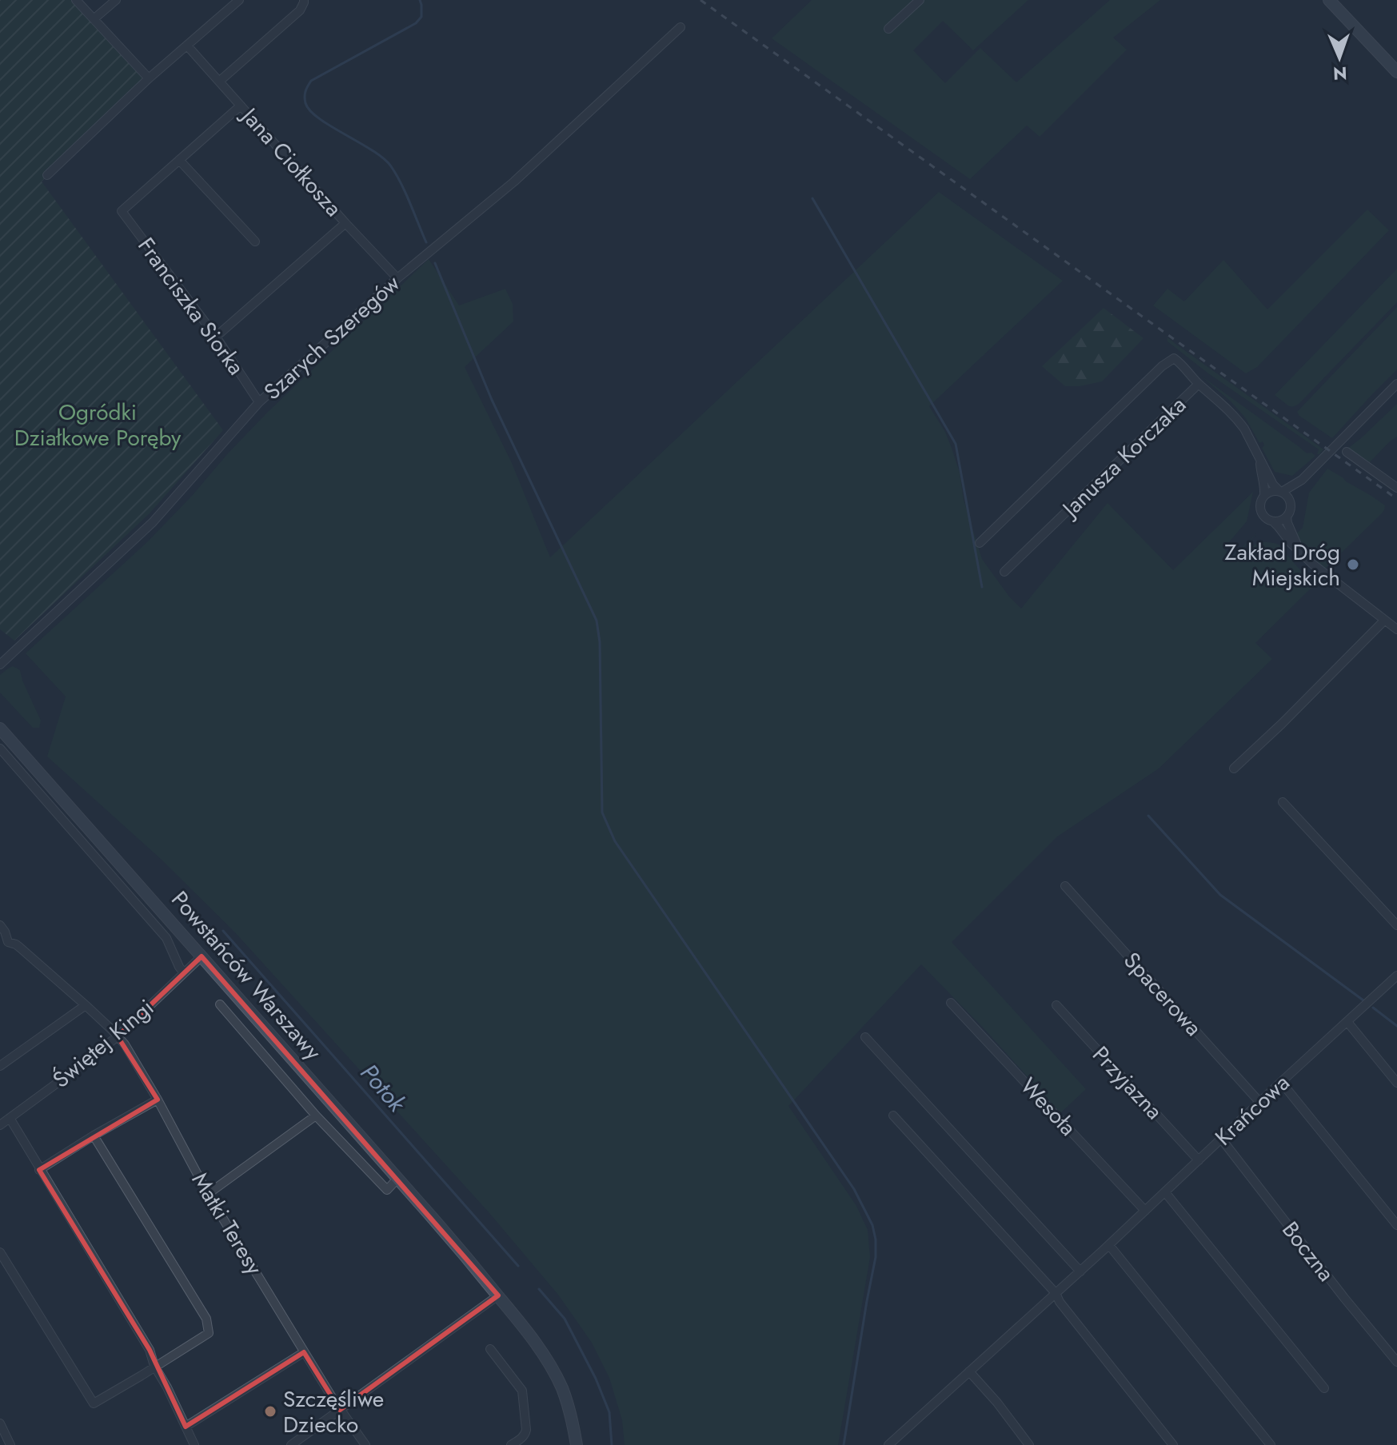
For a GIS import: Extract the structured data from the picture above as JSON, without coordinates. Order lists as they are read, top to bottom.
{
  "streets": {
    "street": [
      "Jana Ciołkosza",
      "Franciszka Siorka",
      "Szarych Szeregów",
      "Janusza Korczaka",
      "Powstańców Warszawy",
      "Spacerowa",
      "Świętej Kingi",
      "Przyjazna",
      "Wesoła",
      "Krańcowa",
      "Matki Teresy",
      "Boczna"
    ]
  },
  "crossings": [
    ["Jana Ciołkosza", "Szarych Szeregów"],
    ["Franciszka Siorka", "Szarych Szeregów"],
    ["Powstańców Warszawy", "Świętej Kingi"],
    ["Spacerowa", "Krańcowa"],
    ["Świętej Kingi", "Matki Teresy"],
    ["Przyjazna", "Krańcowa"],
    ["Wesoła", "Krańcowa"],
    ["Krańcowa", "Boczna"]
  ],
  "water": ["Potok"],
  "parks": ["Ogródki Działkowe Poręby"],
  "places": ["Zakład Dróg Miejskich", "Szczęśliwe Dziecko"],
  "north": "bottom"
}
